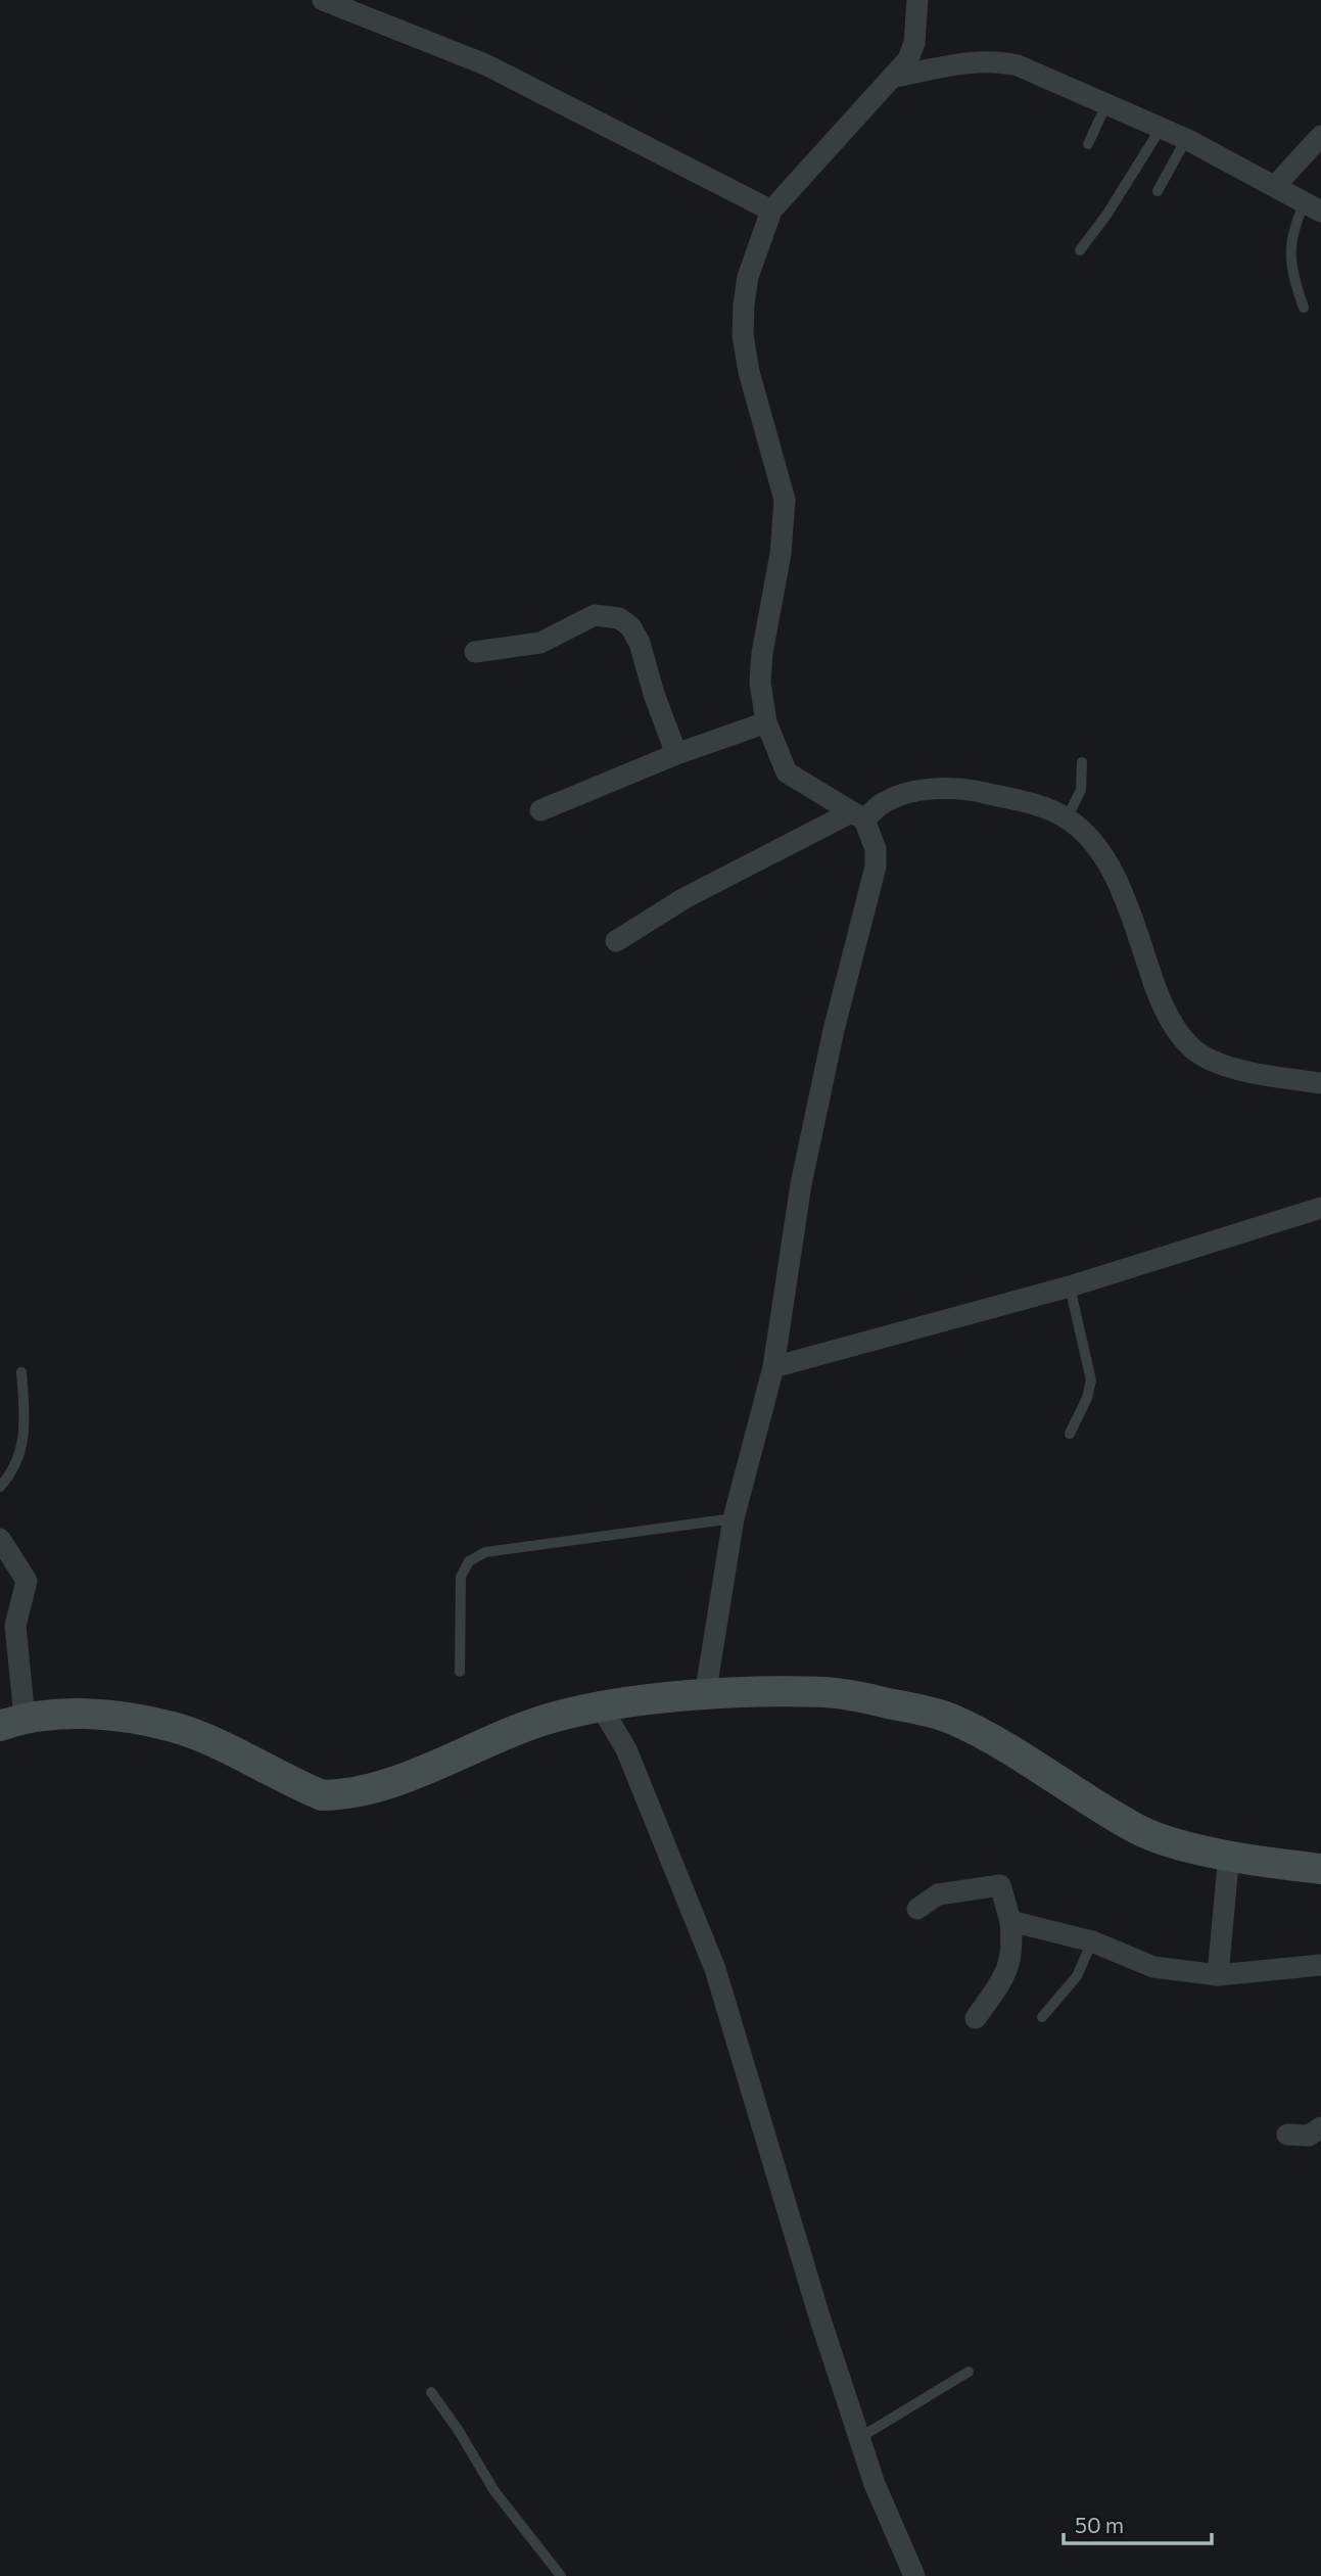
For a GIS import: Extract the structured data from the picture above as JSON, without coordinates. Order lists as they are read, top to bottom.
{
  "scale_bar": "50 m"
}
